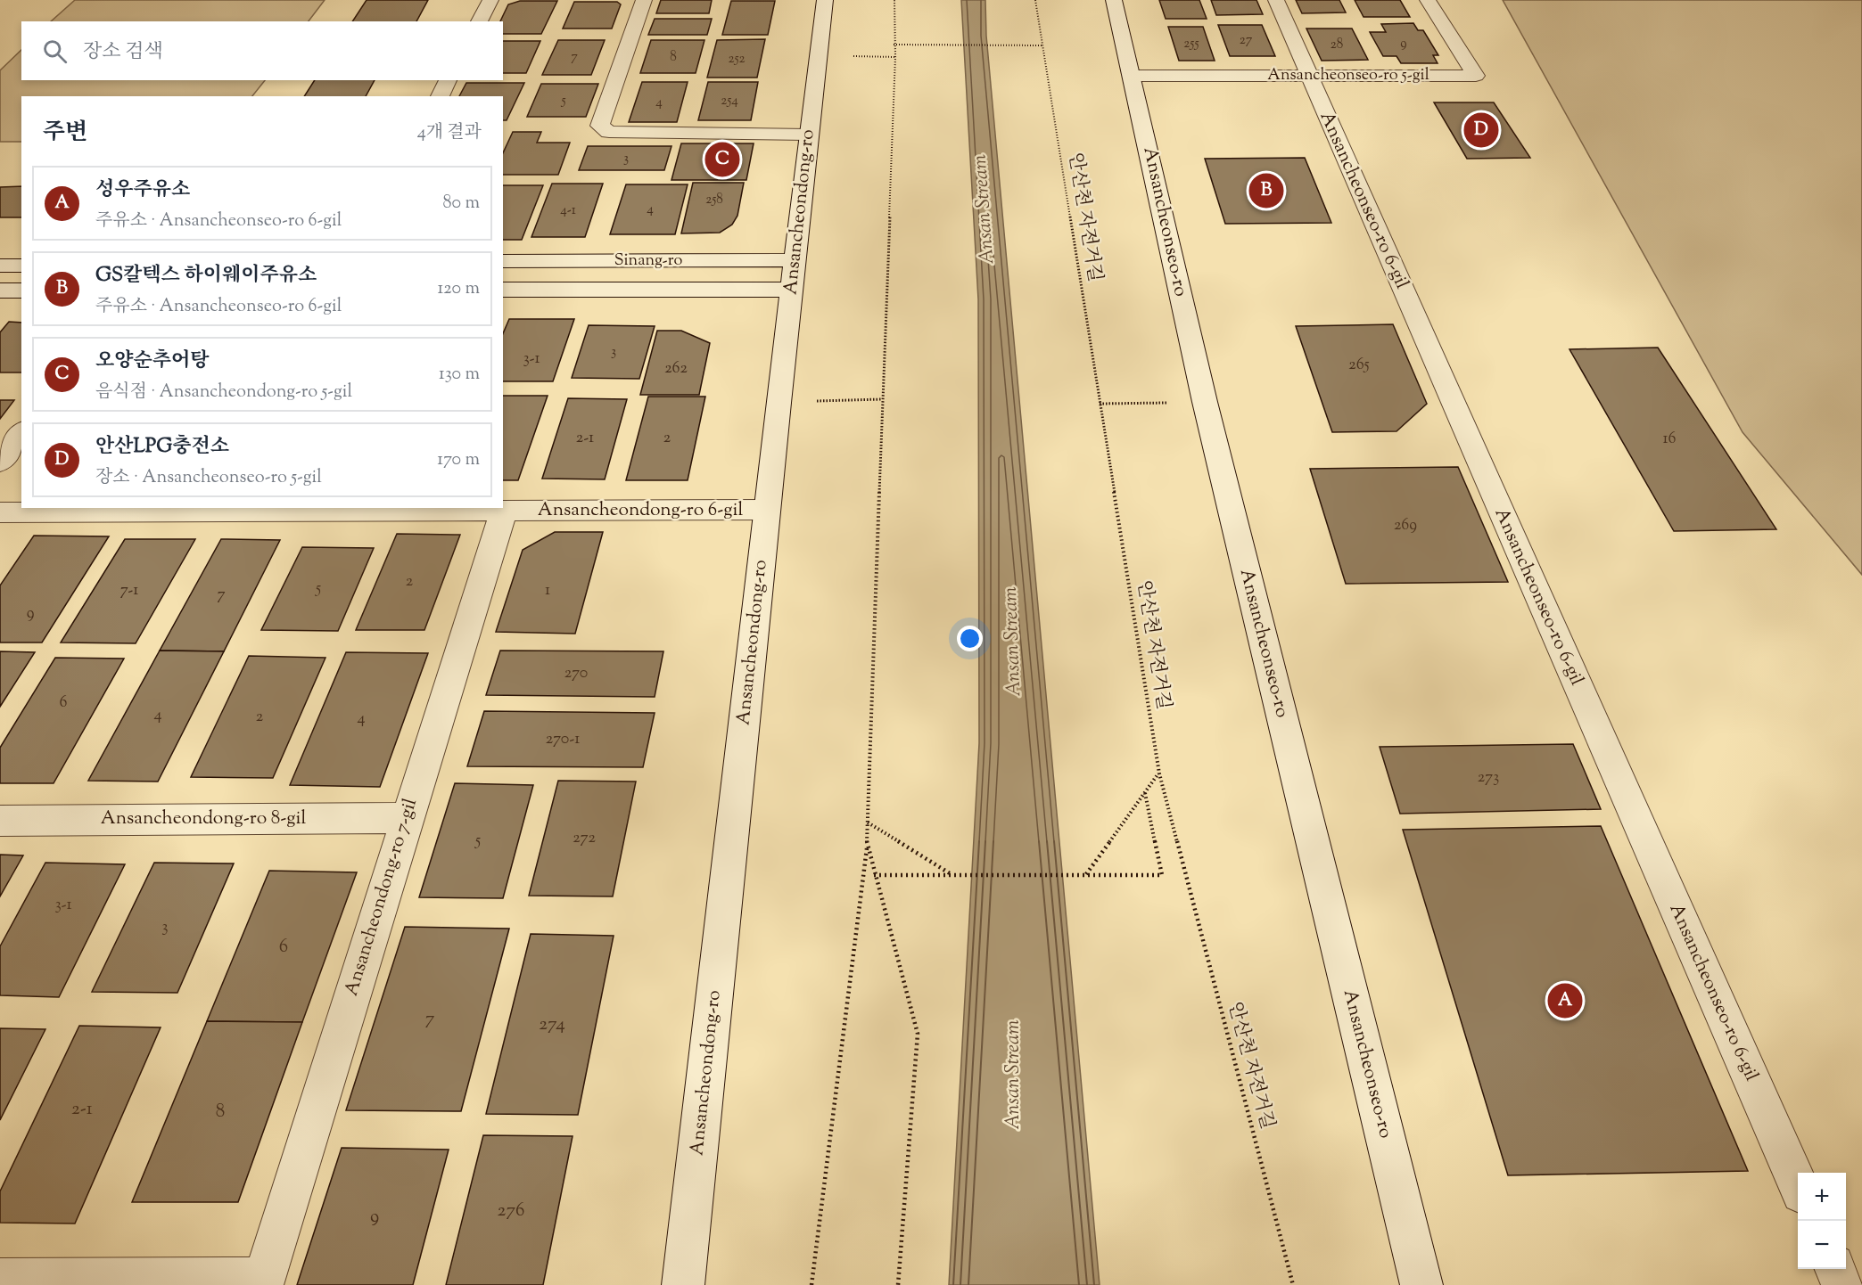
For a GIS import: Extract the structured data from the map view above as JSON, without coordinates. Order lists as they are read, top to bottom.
{
  "streets": {
    "street": [
      "Ansancheonseo-ro 5-gil",
      "Ansancheonseo-ro 6-gil",
      "Ansancheondong-ro",
      "Ansancheonseo-ro",
      "Sinang-ro",
      "Ansancheondong-ro 6-gil",
      "Ansancheondong-ro 8-gil",
      "Ansancheondong-ro 7-gil"
    ],
    "path": ["안산천 자전거길"]
  },
  "crossings": [
    ["Ansancheonseo-ro 5-gil", "Ansancheonseo-ro 6-gil"],
    ["Ansancheonseo-ro 5-gil", "Ansancheonseo-ro"],
    ["Ansancheondong-ro", "Sinang-ro"],
    ["Ansancheondong-ro", "Ansancheondong-ro 6-gil"],
    ["Ansancheondong-ro 6-gil", "Ansancheondong-ro 7-gil"],
    ["Ansancheondong-ro 8-gil", "Ansancheondong-ro 7-gil"]
  ],
  "water": ["Ansan Stream"],
  "house_numbers": [
    "27",
    "255",
    "9",
    "28",
    "7",
    "8",
    "252",
    "5",
    "254",
    "4",
    "3",
    "258",
    "4",
    "4-1",
    "3",
    "3-1",
    "265",
    "262",
    "2-1",
    "2",
    "16",
    "269",
    "2",
    "5",
    "7-1",
    "1",
    "7",
    "9",
    "270",
    "6",
    "4",
    "2",
    "4",
    "270-1",
    "273",
    "272",
    "5",
    "3-1",
    "3",
    "6",
    "7",
    "274",
    "2-1",
    "8",
    "276",
    "9"
  ],
  "page": {
    "search": "장소 검색",
    "heading": ["주변", "4개 결과"],
    "pins": [
      "D",
      "C",
      "B",
      "A"
    ],
    "list": [
      {
        "mark": "A",
        "name": "성우주유소",
        "note": "주유소 · Ansancheonseo-ro 6-gil",
        "value": "80 m"
      },
      {
        "mark": "B",
        "name": "GS칼텍스 하이웨이주유소",
        "note": "주유소 · Ansancheonseo-ro 6-gil",
        "value": "120 m"
      },
      {
        "mark": "C",
        "name": "오양순추어탕",
        "note": "음식점 · Ansancheondong-ro 5-gil",
        "value": "130 m"
      },
      {
        "mark": "D",
        "name": "안산LPG충전소",
        "note": "장소 · Ansancheonseo-ro 5-gil",
        "value": "170 m"
      }
    ],
    "map_buttons": ["+", "−"]
  }
}
